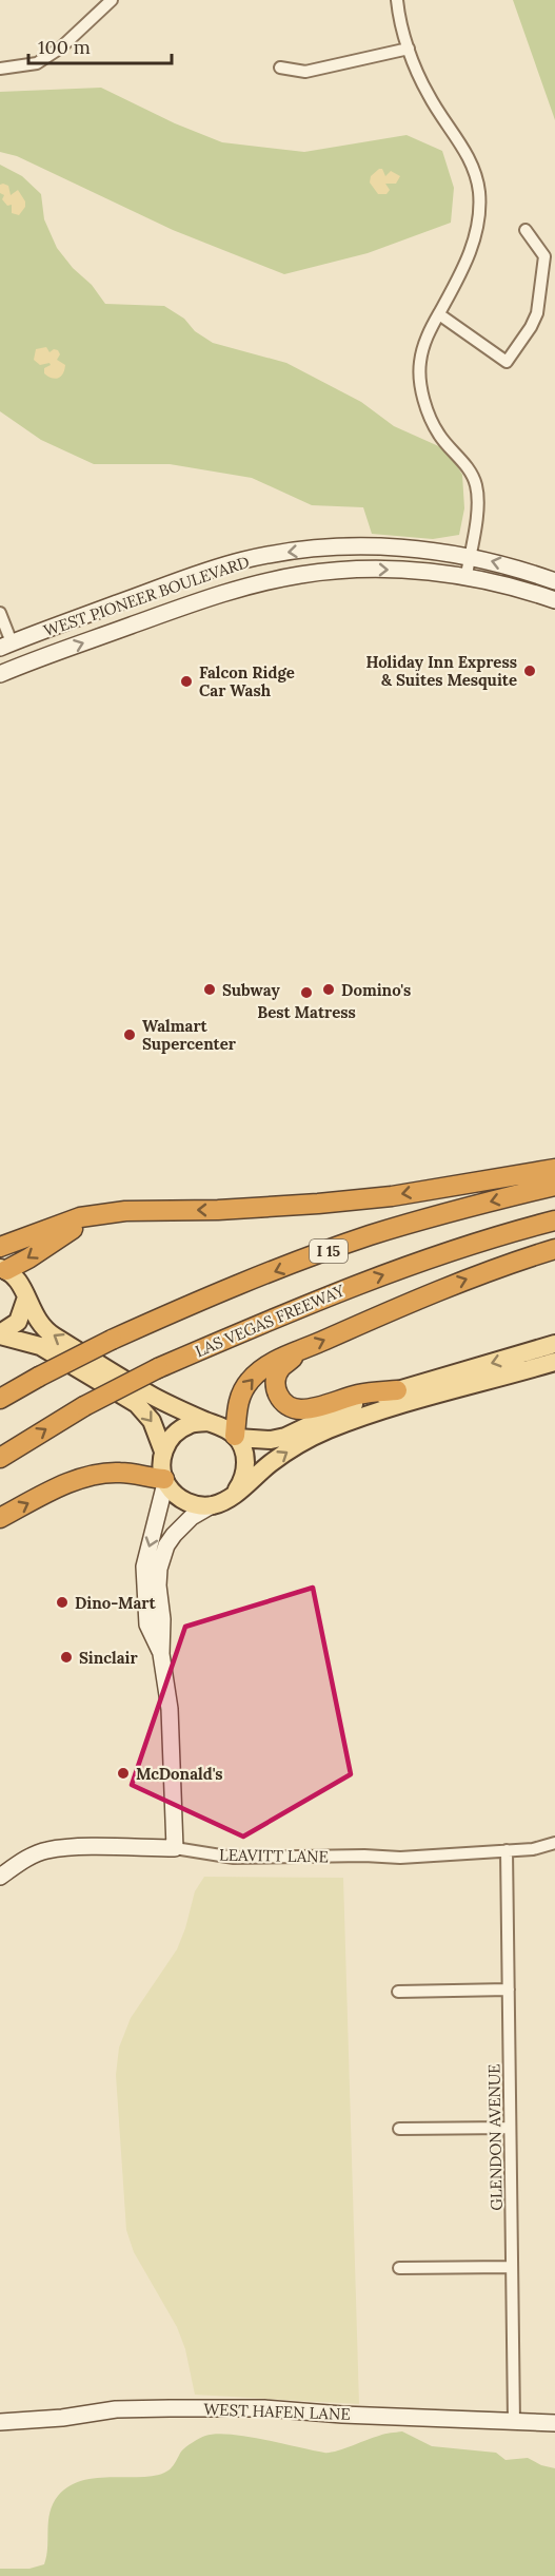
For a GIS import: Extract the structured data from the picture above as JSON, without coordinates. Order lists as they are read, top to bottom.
{
  "streets": {
    "highway": ["I 15", "LAS VEGAS FREEWAY"],
    "main road": ["WEST PIONEER BOULEVARD", "LEAVITT LANE", "WEST HAFEN LANE"],
    "street": ["GLENDON AVENUE"]
  },
  "crossings": [
    ["LEAVITT LANE", "GLENDON AVENUE"],
    ["GLENDON AVENUE", "WEST HAFEN LANE"]
  ],
  "places": [
    "Holiday Inn Express & Suites Mesquite",
    "Falcon Ridge Car Wash",
    "Subway",
    "Domino's",
    "Best Matress",
    "Walmart Supercenter",
    "Dino-Mart",
    "Sinclair",
    "McDonald's"
  ],
  "scale_bar": "100 m"
}
